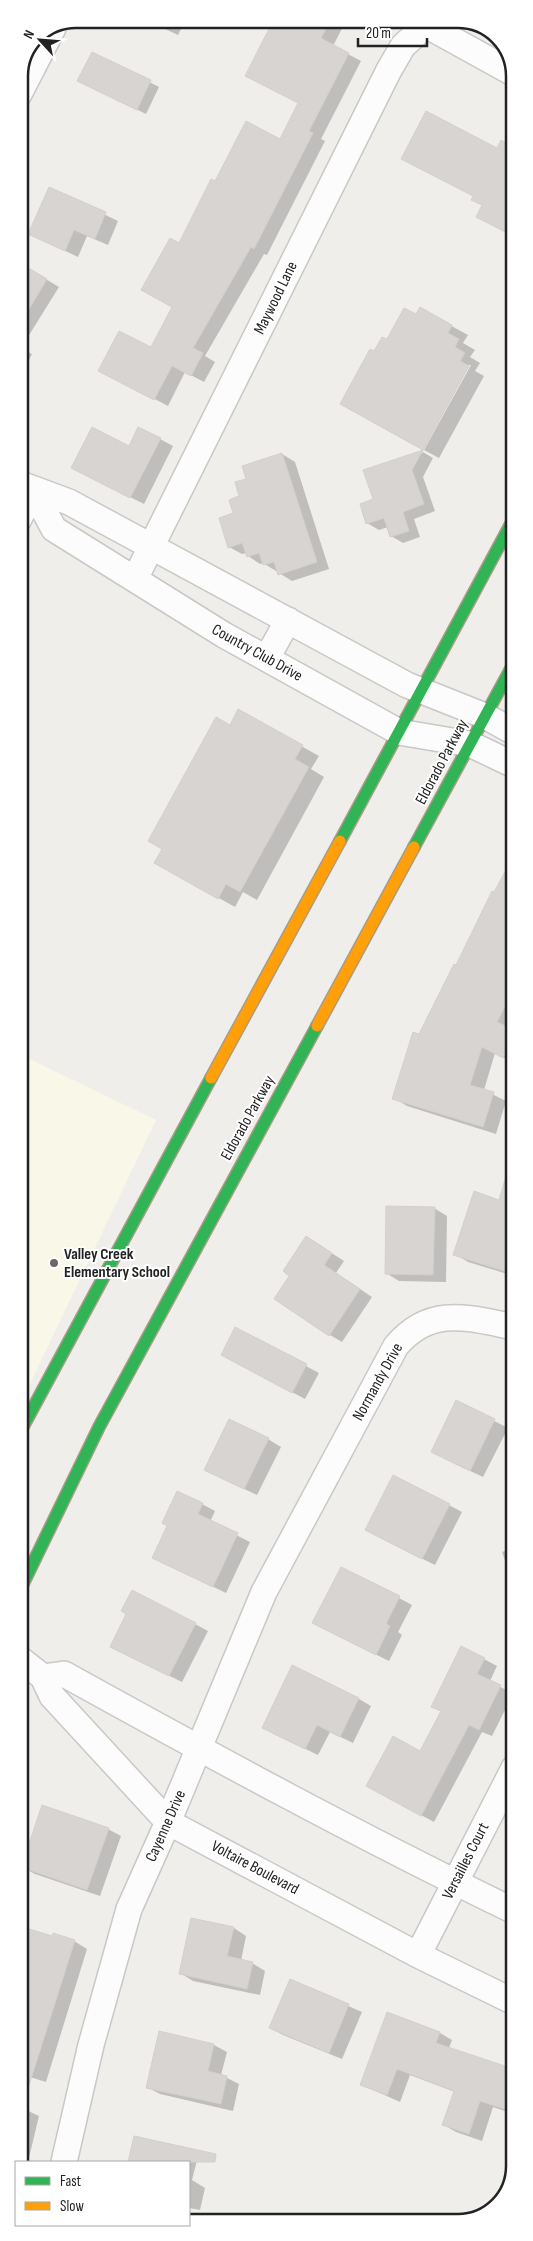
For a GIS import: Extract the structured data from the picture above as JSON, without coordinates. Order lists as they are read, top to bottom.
{
  "streets": {
    "main road": ["Eldorado Parkway"],
    "street": [
      "Maywood Lane",
      "Country Club Drive",
      "Normandy Drive",
      "Cayenne Drive",
      "Versailles Court",
      "Voltaire Boulevard"
    ]
  },
  "crossings": [
    ["Maywood Lane", "Country Club Drive"],
    ["Country Club Drive", "Eldorado Parkway"],
    ["Normandy Drive", "Cayenne Drive"],
    ["Cayenne Drive", "Voltaire Boulevard"],
    ["Versailles Court", "Voltaire Boulevard"]
  ],
  "places": ["Valley Creek Elementary School"],
  "legend": ["Fast", "Slow"],
  "scale_bar": "20 m",
  "north": "top left"
}
